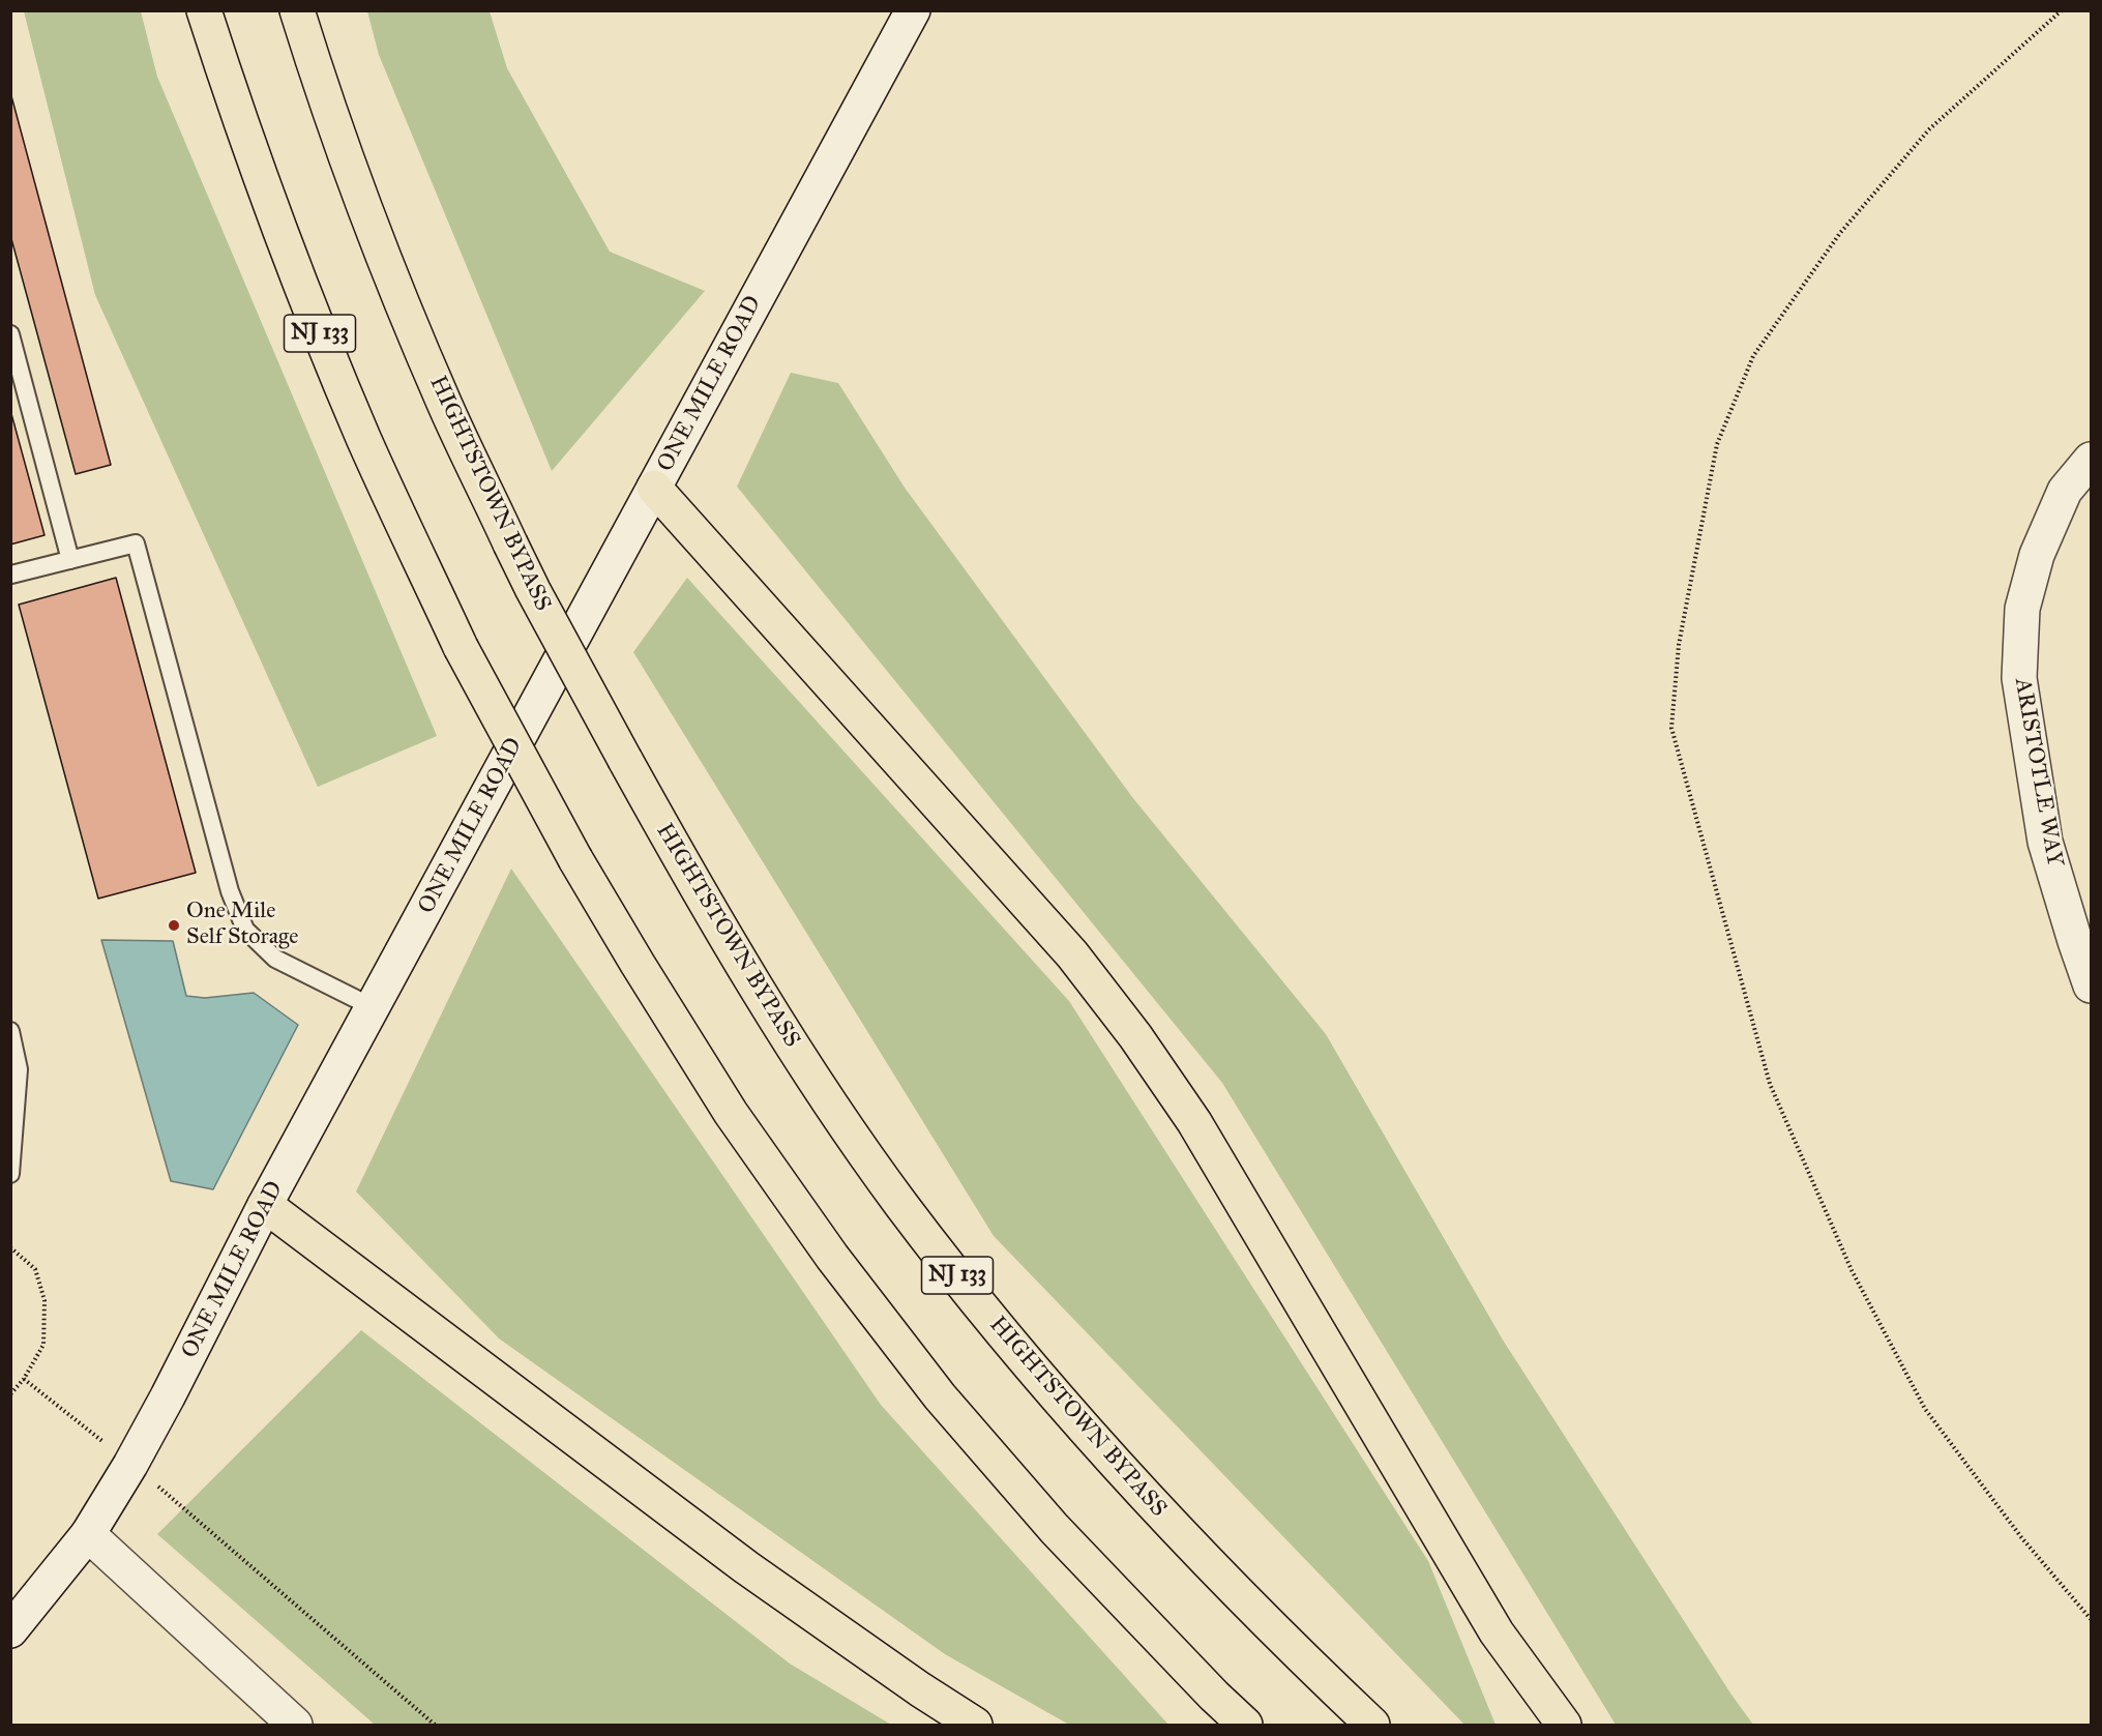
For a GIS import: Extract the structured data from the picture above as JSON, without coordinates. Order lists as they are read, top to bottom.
{
  "streets": {
    "highway": ["NJ 133", "HIGHTSTOWN BYPASS"],
    "street": ["ONE MILE ROAD", "ARISTOTLE WAY"]
  },
  "places": ["One Mile Self Storage"]
}
